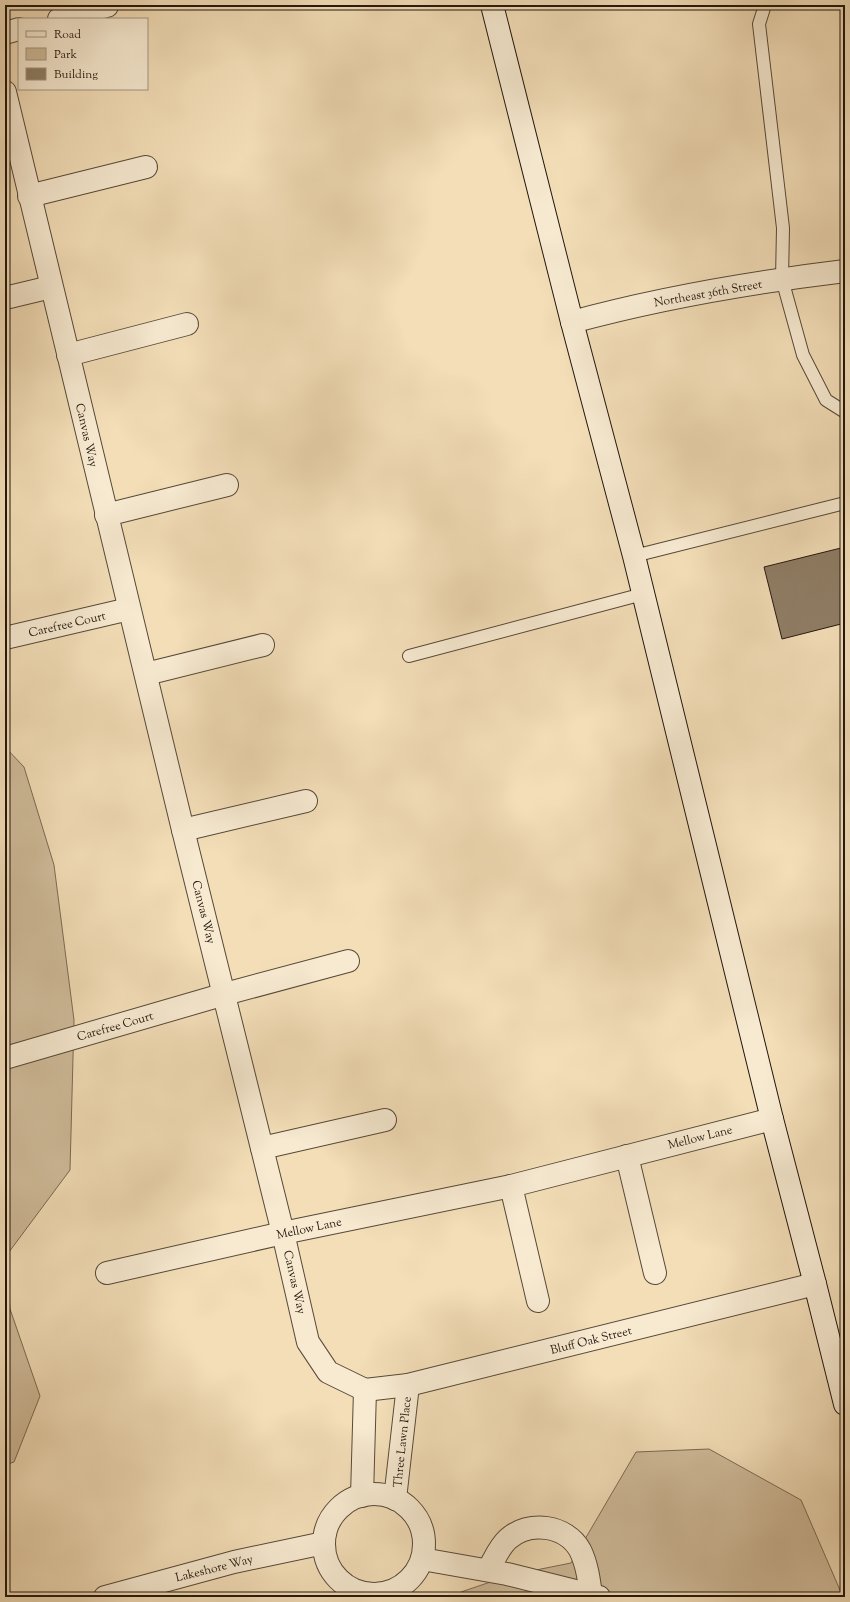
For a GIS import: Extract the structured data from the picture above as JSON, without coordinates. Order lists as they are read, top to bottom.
{
  "streets": {
    "street": [
      "Northeast 36th Street",
      "Canvas Way",
      "Carefree Court",
      "Mellow Lane",
      "Bluff Oak Street",
      "Three Lawn Place",
      "Lakeshore Way"
    ]
  },
  "crossings": [
    ["Canvas Way", "Carefree Court"],
    ["Canvas Way", "Mellow Lane"],
    ["Canvas Way", "Bluff Oak Street"],
    ["Bluff Oak Street", "Three Lawn Place"],
    ["Three Lawn Place", "Lakeshore Way"]
  ],
  "legend": ["Road", "Park", "Building"]
}
